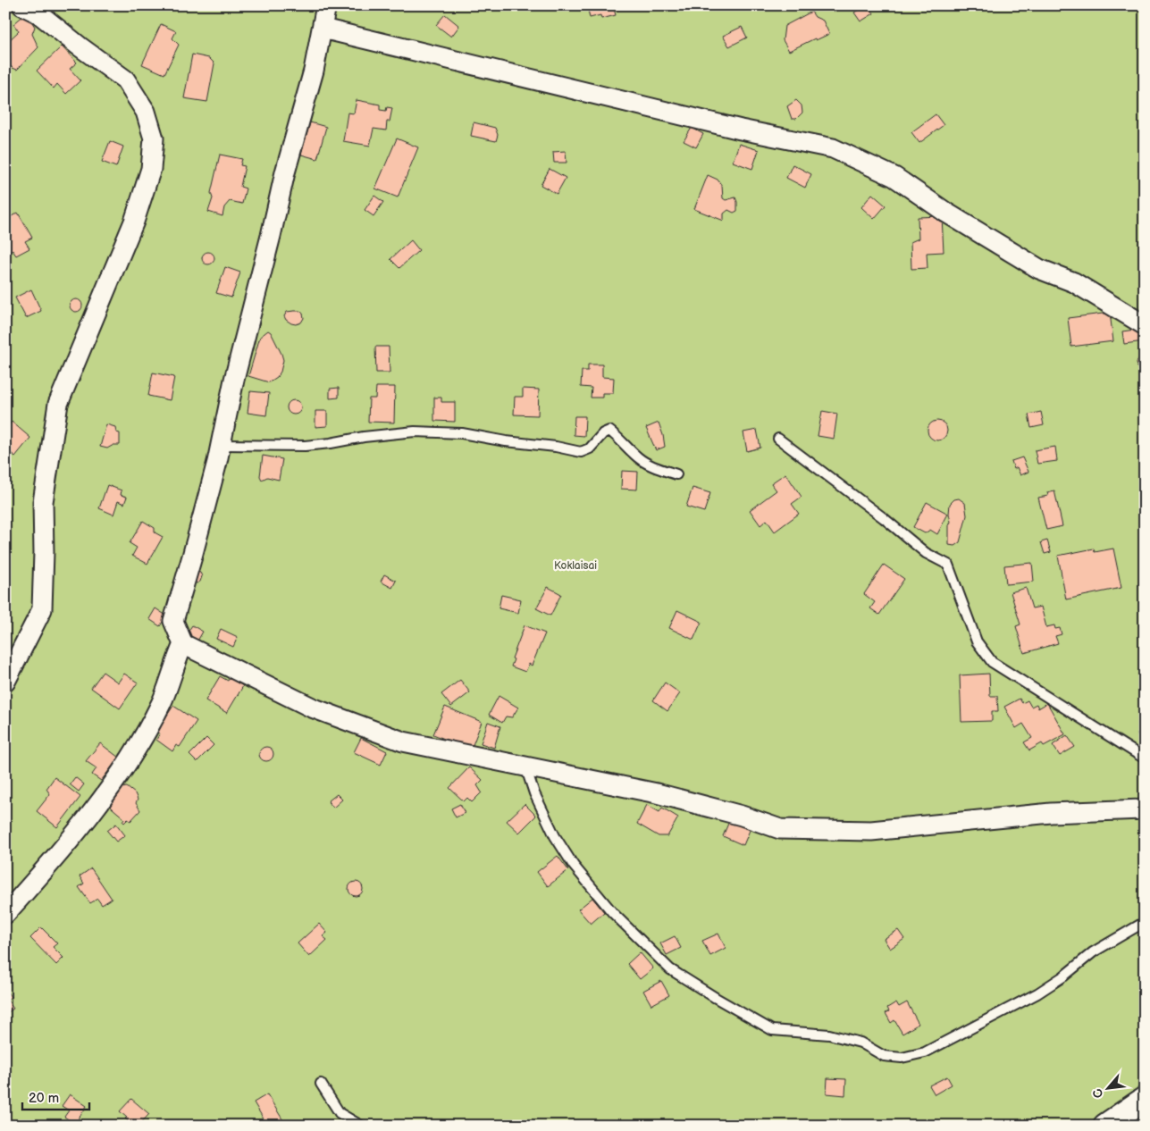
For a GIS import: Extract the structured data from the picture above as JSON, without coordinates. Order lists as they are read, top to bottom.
{
  "parks": ["Koklaisai"],
  "scale_bar": "20 m",
  "north": "bottom left"
}
